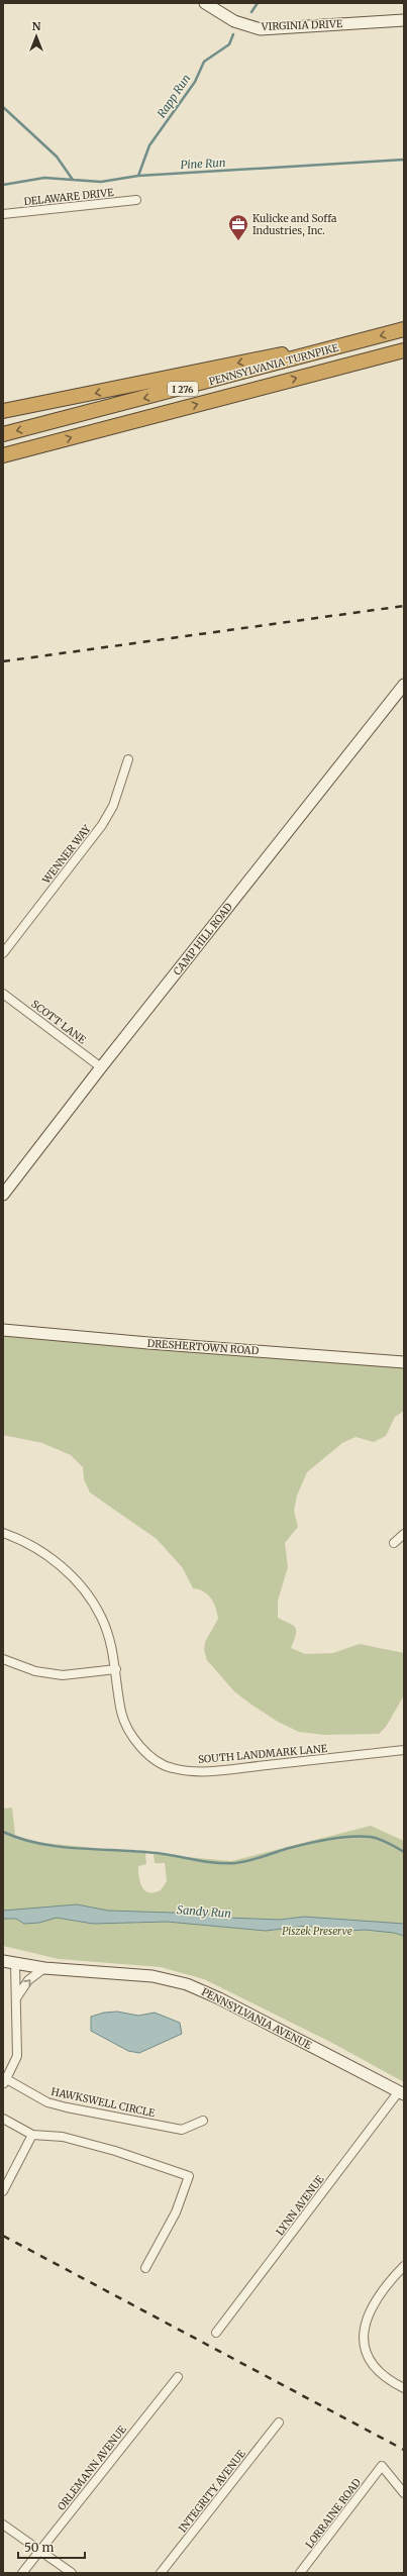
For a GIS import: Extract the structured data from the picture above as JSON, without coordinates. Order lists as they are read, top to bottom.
{
  "streets": {
    "highway": ["PENNSYLVANIA TURNPIKE", "I 276"],
    "street": [
      "VIRGINIA DRIVE",
      "DELAWARE DRIVE",
      "WENNER WAY",
      "CAMP HILL ROAD",
      "SCOTT LANE",
      "DRESHERTOWN ROAD",
      "SOUTH LANDMARK LANE",
      "PENNSYLVANIA AVENUE",
      "HAWKSWELL CIRCLE",
      "LYNN AVENUE",
      "ORLEMANN AVENUE",
      "INTEGRITY AVENUE",
      "LORRAINE ROAD"
    ]
  },
  "crossings": [
    ["CAMP HILL ROAD", "SCOTT LANE"],
    ["PENNSYLVANIA AVENUE", "LYNN AVENUE"]
  ],
  "water": ["Rapp Run", "Pine Run", "Sandy Run"],
  "parks": ["Piszek Preserve"],
  "places": {
    "office": ["Kulicke and Soffa Industries, Inc."]
  },
  "scale_bar": "50 m",
  "north": "top"
}
